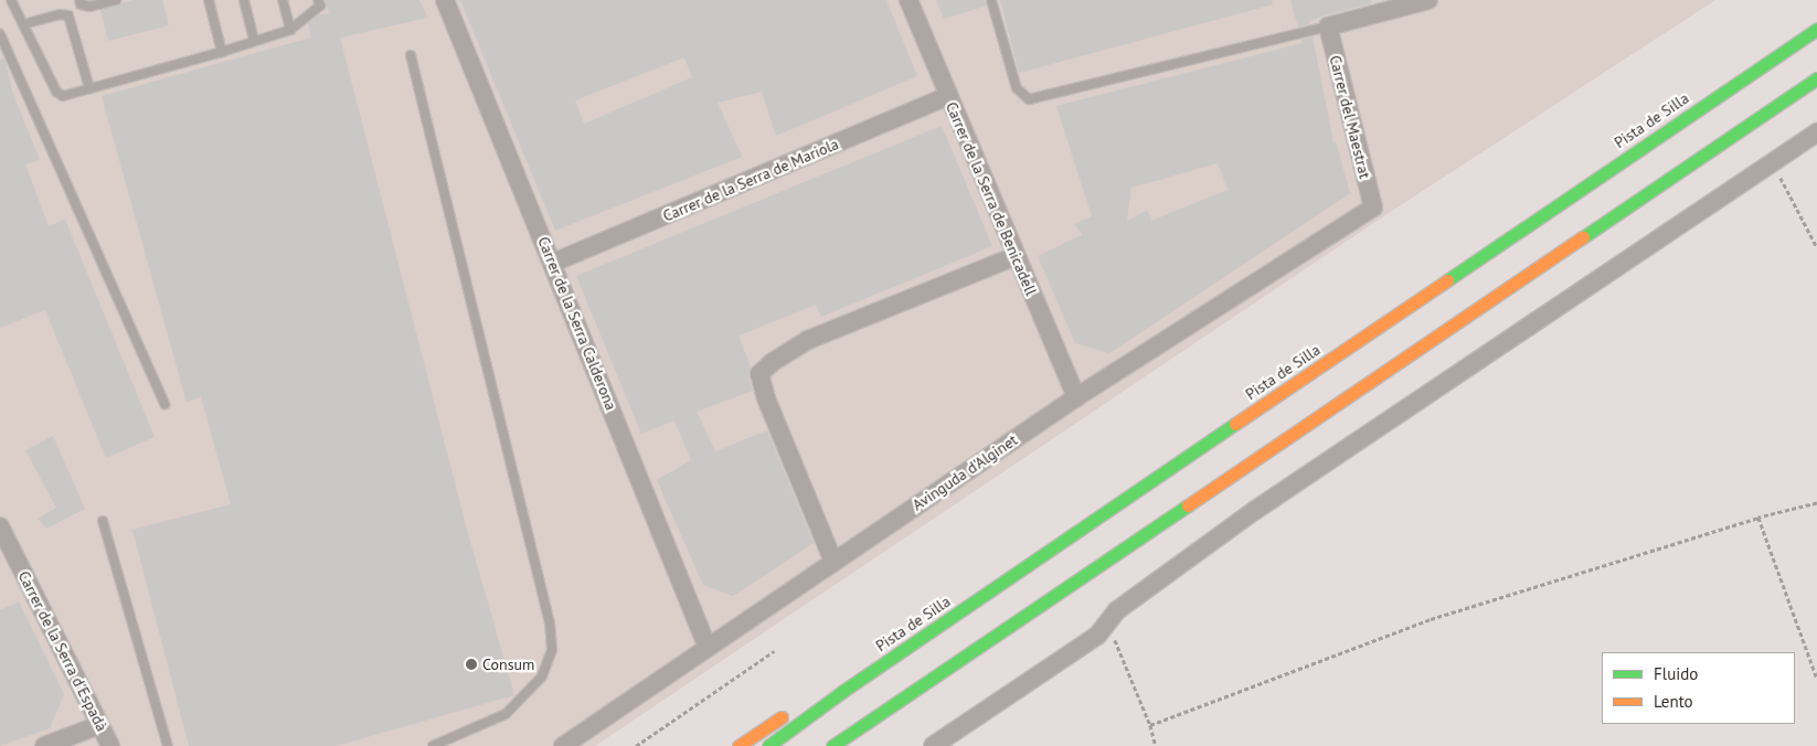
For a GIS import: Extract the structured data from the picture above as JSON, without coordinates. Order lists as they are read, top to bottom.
{
  "streets": {
    "highway": ["Pista de Silla"],
    "street": [
      "Carrer del Maestrat",
      "Carrer de la Serra de Mariola",
      "Carrer de la Serra de Benicadell",
      "Carrer de la Serra Calderona",
      "Avinguda d'Alginet",
      "Carrer de la Serra d'Espadà"
    ]
  },
  "crossings": [
    ["Carrer del Maestrat", "Avinguda d'Alginet"],
    ["Carrer de la Serra de Mariola", "Carrer de la Serra de Benicadell"],
    ["Carrer de la Serra de Mariola", "Carrer de la Serra Calderona"],
    ["Carrer de la Serra de Benicadell", "Avinguda d'Alginet"],
    ["Carrer de la Serra Calderona", "Avinguda d'Alginet"]
  ],
  "places": ["Consum"],
  "legend": ["Fluido", "Lento"]
}
